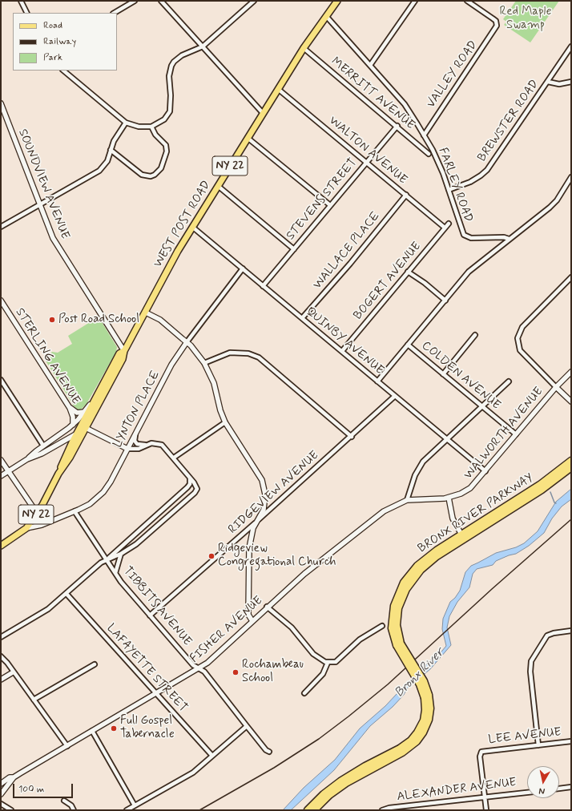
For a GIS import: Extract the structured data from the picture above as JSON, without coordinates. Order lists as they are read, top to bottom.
{
  "streets": {
    "highway": ["BRONX RIVER PARKWAY"],
    "main road": ["NY 22", "WEST POST ROAD"],
    "street": [
      "VALLEY ROAD",
      "MERRITT AVENUE",
      "BREWSTER ROAD",
      "WALTON AVENUE",
      "SOUNDVIEW AVENUE",
      "FARLEY ROAD",
      "STEVENS STREET",
      "WALLACE PLACE",
      "BOGERT AVENUE",
      "QUINBY AVENUE",
      "STERLING AVENUE",
      "COLDEN AVENUE",
      "LYNTON PLACE",
      "WALWORTH AVENUE",
      "RIDGEVIEW AVENUE",
      "TIBBITS AVENUE",
      "FISHER AVENUE",
      "LAFAYETTE STREET",
      "LEE AVENUE",
      "ALEXANDER AVENUE"
    ]
  },
  "crossings": [
    ["VALLEY ROAD", "FARLEY ROAD"],
    ["MERRITT AVENUE", "STEVENS STREET"],
    ["MERRITT AVENUE", "WEST POST ROAD"],
    ["BREWSTER ROAD", "FARLEY ROAD"],
    ["WALTON AVENUE", "STEVENS STREET"],
    ["WALTON AVENUE", "WEST POST ROAD"],
    ["WALTON AVENUE", "WALLACE PLACE"],
    ["WALTON AVENUE", "BOGERT AVENUE"],
    ["NY 22", "FARLEY ROAD"],
    ["NY 22", "WEST POST ROAD"],
    ["SOUNDVIEW AVENUE", "WEST POST ROAD"],
    ["FARLEY ROAD", "WEST POST ROAD"],
    ["STEVENS STREET", "QUINBY AVENUE"],
    ["WEST POST ROAD", "QUINBY AVENUE"],
    ["WEST POST ROAD", "LYNTON PLACE"],
    ["WALLACE PLACE", "QUINBY AVENUE"],
    ["BOGERT AVENUE", "QUINBY AVENUE"],
    ["QUINBY AVENUE", "LYNTON PLACE"],
    ["QUINBY AVENUE", "WALWORTH AVENUE"],
    ["QUINBY AVENUE", "RIDGEVIEW AVENUE"],
    ["COLDEN AVENUE", "WALWORTH AVENUE"],
    ["LYNTON PLACE", "TIBBITS AVENUE"],
    ["WALWORTH AVENUE", "FISHER AVENUE"],
    ["RIDGEVIEW AVENUE", "TIBBITS AVENUE"],
    ["TIBBITS AVENUE", "FISHER AVENUE"],
    ["FISHER AVENUE", "LAFAYETTE STREET"],
    ["LEE AVENUE", "ALEXANDER AVENUE"]
  ],
  "water": ["Bronx River"],
  "parks": ["Red Maple Swamp"],
  "places": [
    "Post Road School",
    "Ridgeview Congregational Church",
    "Rochambeau School",
    "Full Gospel Tabernacle"
  ],
  "legend": ["Road", "Railway", "Park"],
  "scale_bar": "100 m",
  "north": "bottom"
}
